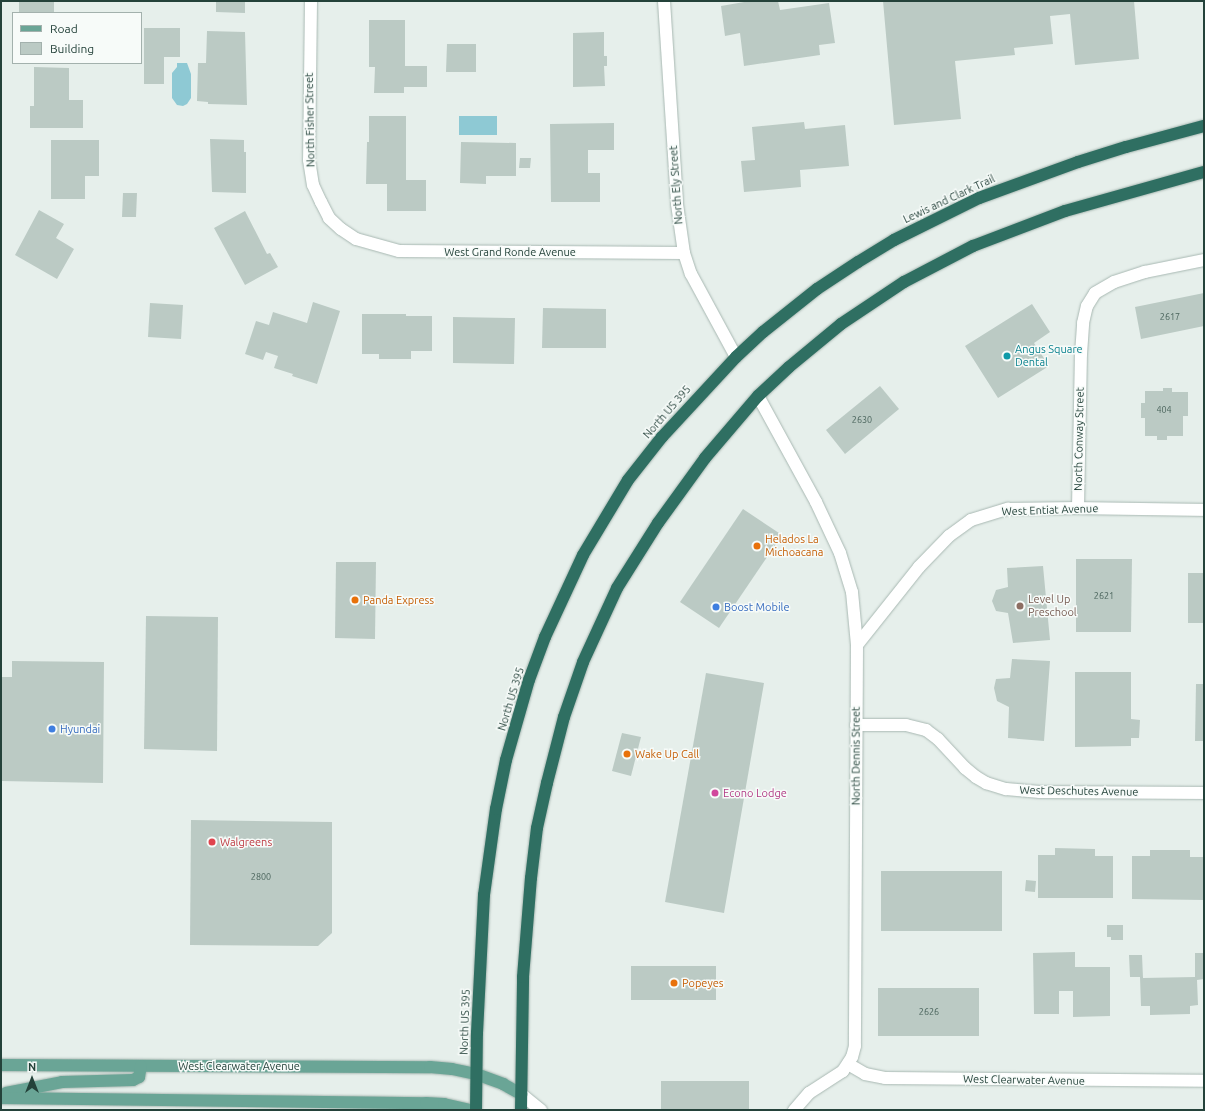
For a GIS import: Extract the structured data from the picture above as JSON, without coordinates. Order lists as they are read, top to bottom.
{
  "streets": {
    "highway": ["Lewis and Clark Trail", "North US 395"],
    "main road": ["West Clearwater Avenue"],
    "street": [
      "North Fisher Street",
      "North Ely Street",
      "West Grand Ronde Avenue",
      "North Conway Street",
      "West Entiat Avenue",
      "North Dennis Street",
      "West Deschutes Avenue"
    ]
  },
  "crossings": [
    ["North Fisher Street", "West Grand Ronde Avenue"],
    ["North Ely Street", "Lewis and Clark Trail"],
    ["North Ely Street", "West Grand Ronde Avenue"],
    ["North Ely Street", "North US 395"],
    ["Lewis and Clark Trail", "North US 395"],
    ["North US 395", "West Clearwater Avenue"],
    ["North Conway Street", "West Entiat Avenue"],
    ["West Entiat Avenue", "North Dennis Street"],
    ["North Dennis Street", "West Deschutes Avenue"],
    ["North Dennis Street", "West Clearwater Avenue"]
  ],
  "places": [
    "Angus Square Dental",
    "Helados La Michoacana",
    "Panda Express",
    "Level Up Preschool",
    "Boost Mobile",
    "Hyundai",
    "Wake Up Call",
    "Econo Lodge",
    "Walgreens",
    "Popeyes"
  ],
  "house_numbers": [
    "2617",
    "404",
    "2630",
    "2621",
    "2800",
    "2626"
  ],
  "legend": ["Road", "Building"],
  "north": "top"
}
